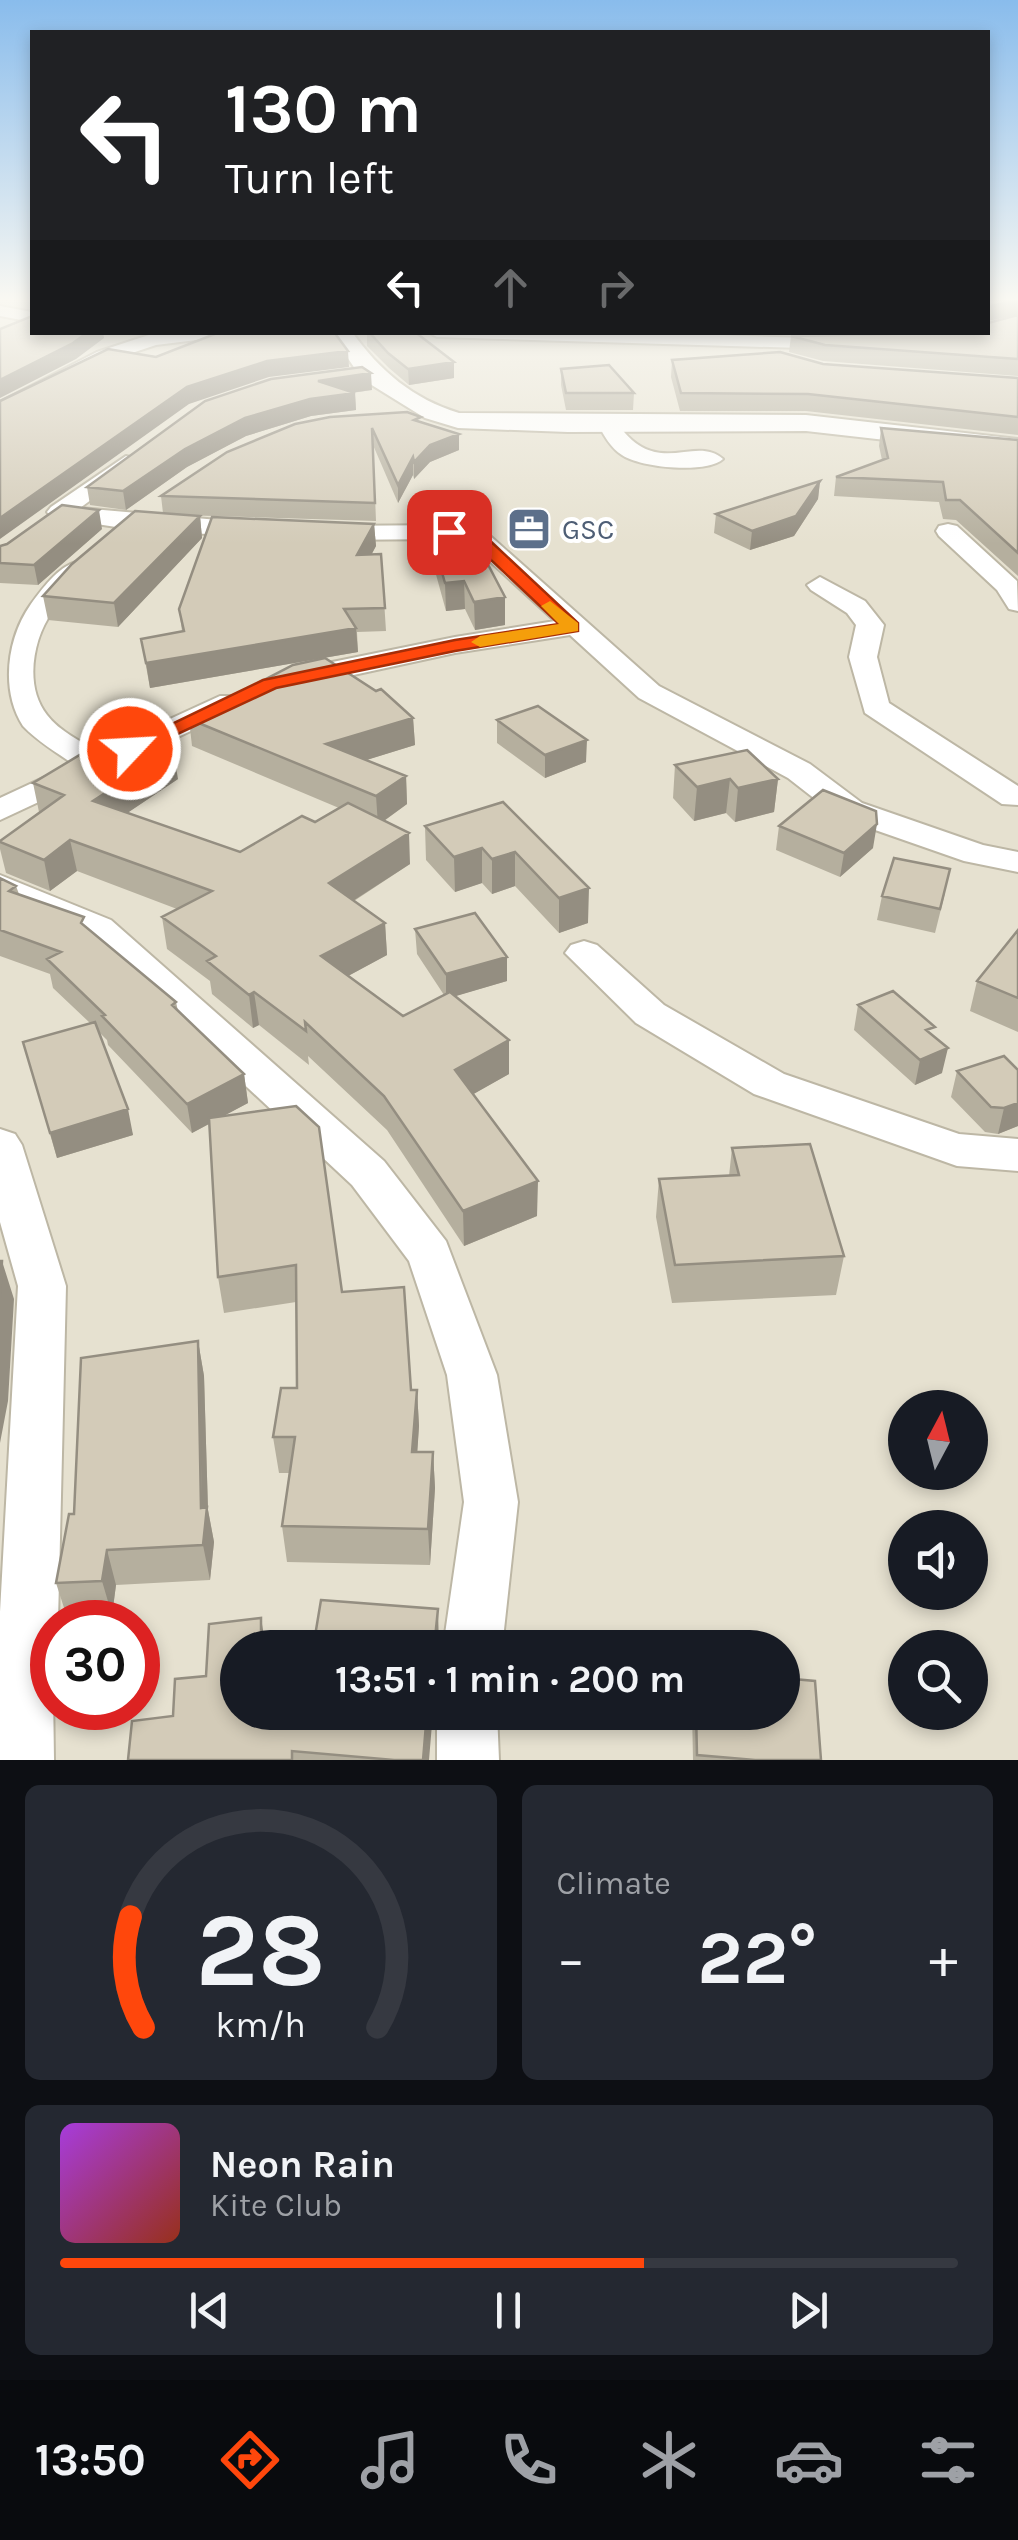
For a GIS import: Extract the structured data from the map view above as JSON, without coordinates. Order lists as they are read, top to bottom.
{
  "places": {
    "office": ["GSC"]
  },
  "north": "top",
  "page": {
    "turn": ["130 m", "Turn left"],
    "limit": "30",
    "trip": "13:51 · 1 min · 200 m",
    "tile": "Climate",
    "heat": ["−", "22°", "+"],
    "song": ["Neon Rain", "Kite Club"],
    "tabs": "13:50",
    "gauge": ["28", "km/h"]
  }
}
